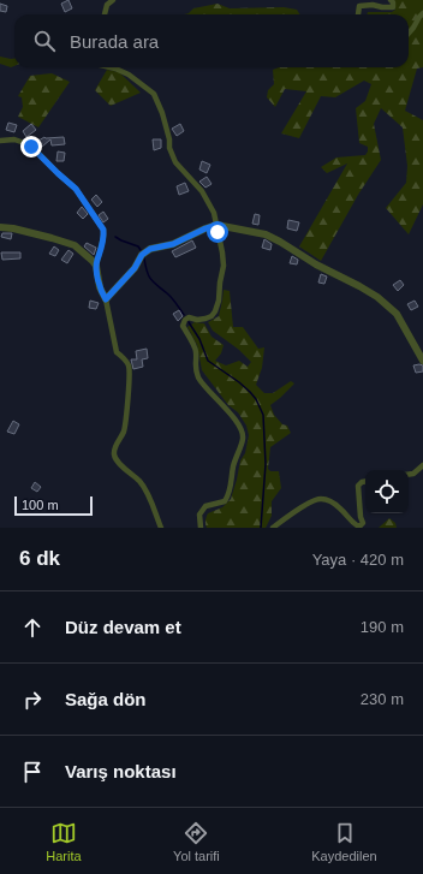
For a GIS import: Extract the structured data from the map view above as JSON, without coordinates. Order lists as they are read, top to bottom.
{
  "scale_bar": "100 m",
  "page": {
    "search": "Burada ara",
    "scale": "100 m",
    "heading": ["6 dk", "Yaya · 420 m"],
    "list": [
      ["Düz devam et", "190 m"],
      ["Sağa dön", "230 m"],
      "Varış noktası"
    ],
    "nav": ["Harita", "Yol tarifi", "Kaydedilen"]
  }
}
